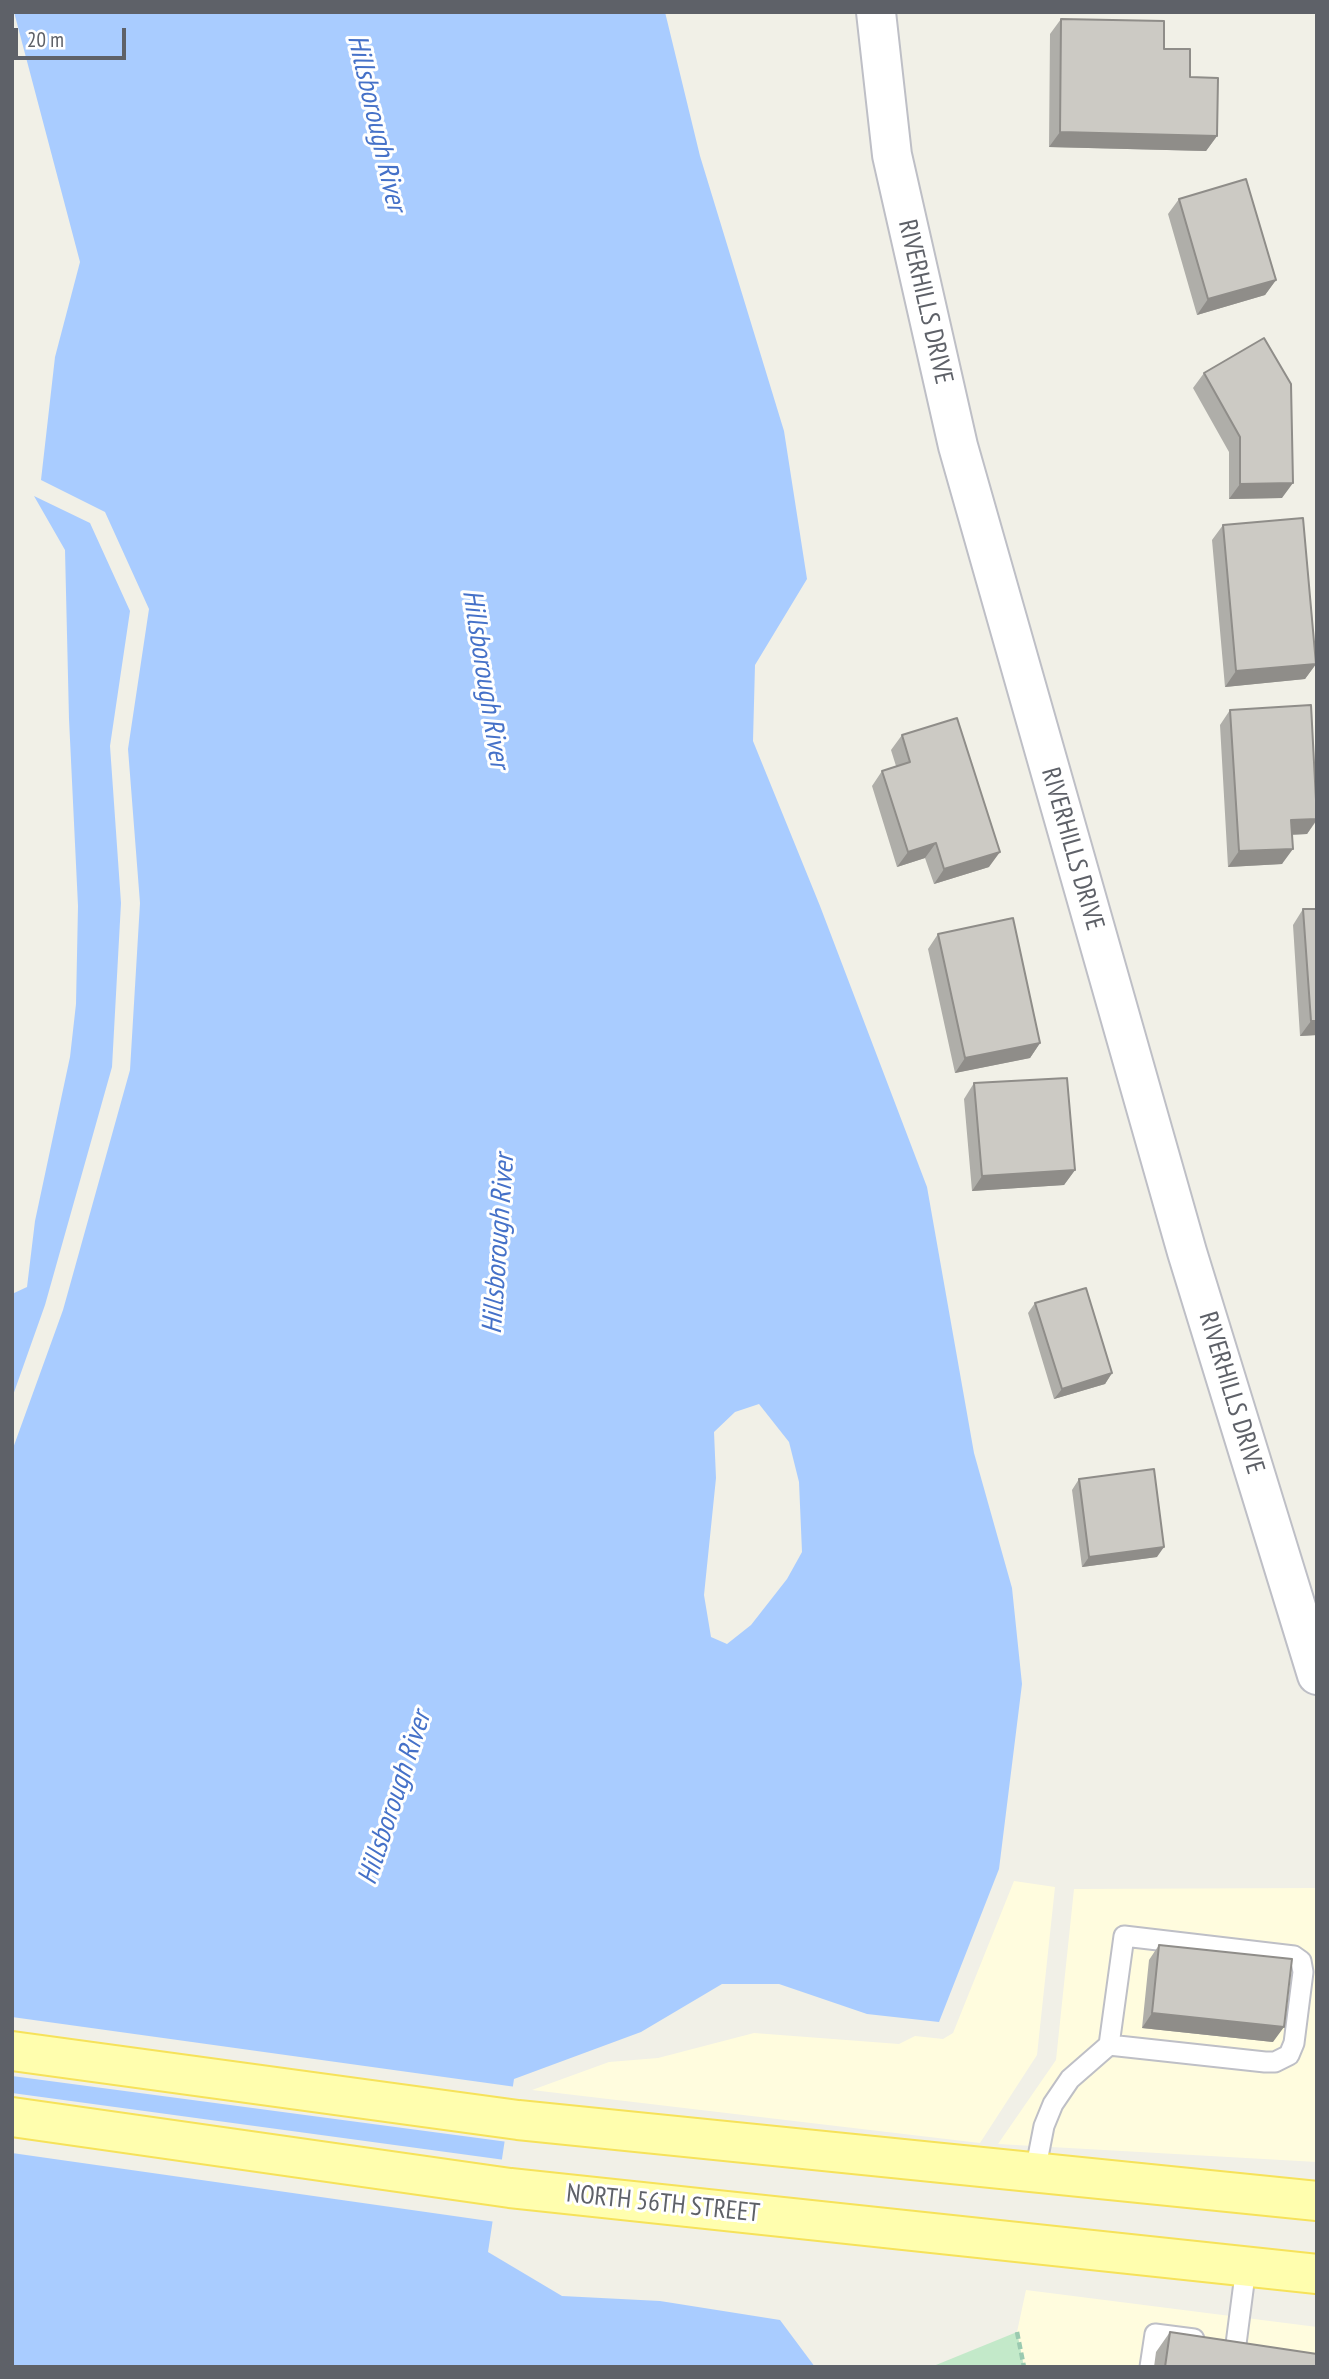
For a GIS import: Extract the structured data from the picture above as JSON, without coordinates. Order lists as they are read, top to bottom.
{
  "streets": {
    "main road": ["NORTH 56TH STREET"],
    "street": ["RIVERHILLS DRIVE"]
  },
  "water": ["Hillsborough River"],
  "scale_bar": "20 m"
}
